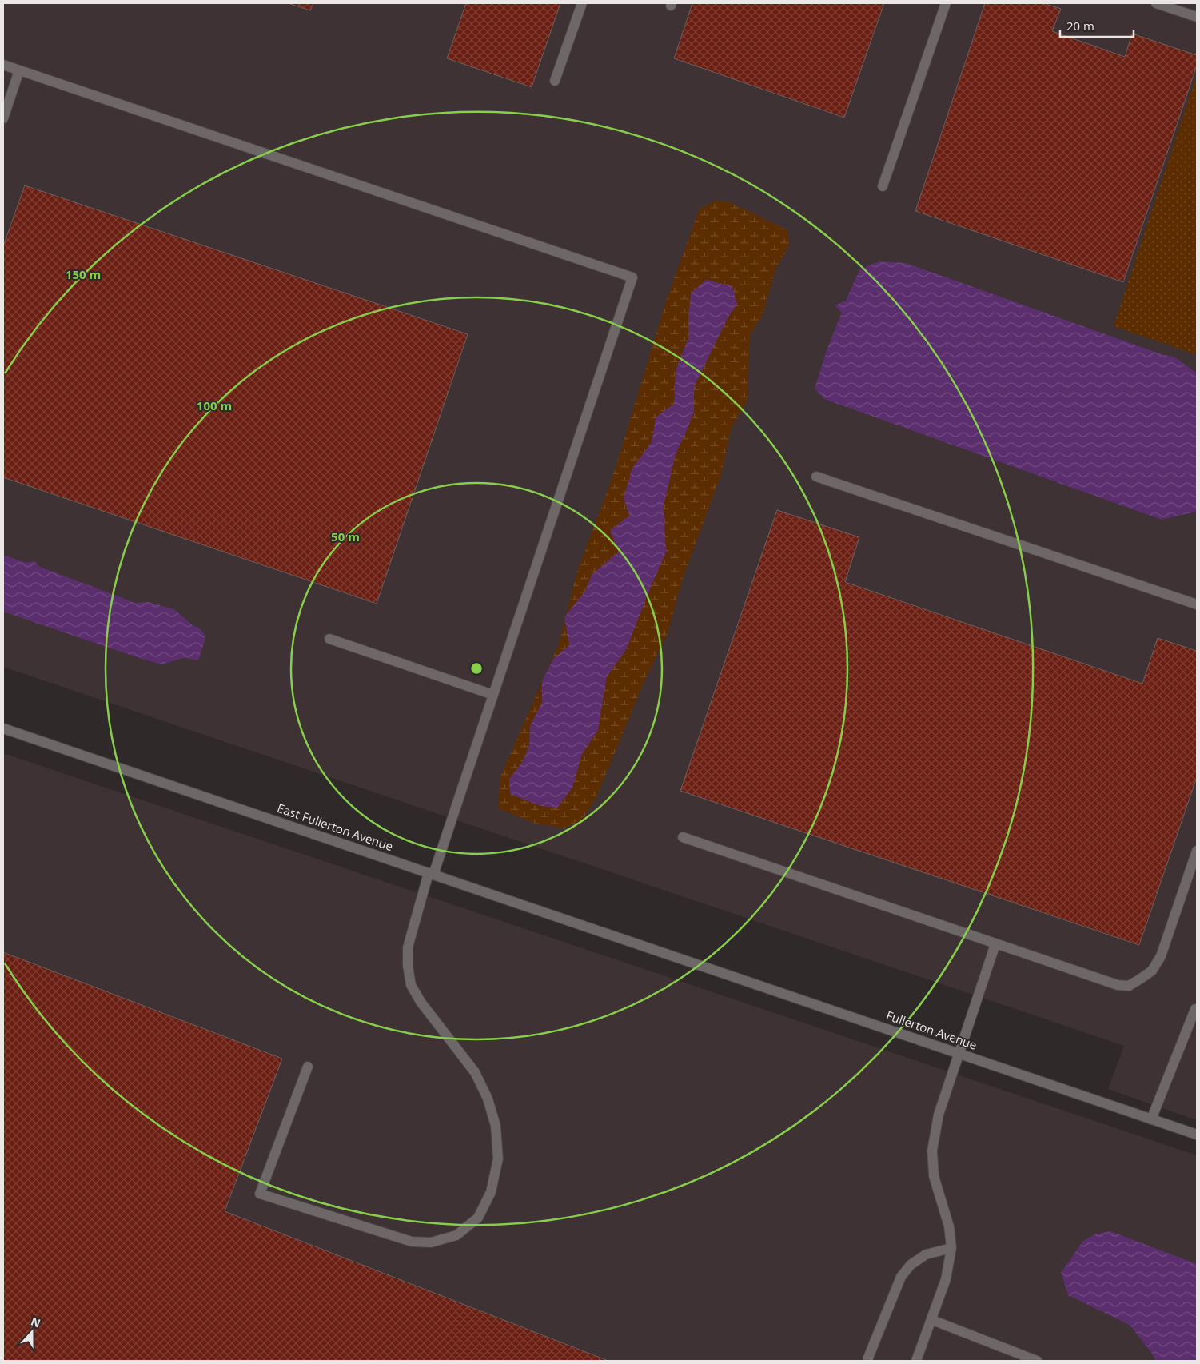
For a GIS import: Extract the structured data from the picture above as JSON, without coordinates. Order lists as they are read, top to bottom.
{
  "streets": {
    "street": ["East Fullerton Avenue", "Fullerton Avenue"]
  },
  "crossings": [
    ["East Fullerton Avenue", "Fullerton Avenue"]
  ],
  "scale_bar": "20 m",
  "north": "top",
  "rings": ["150 m", "100 m", "50 m"]
}
